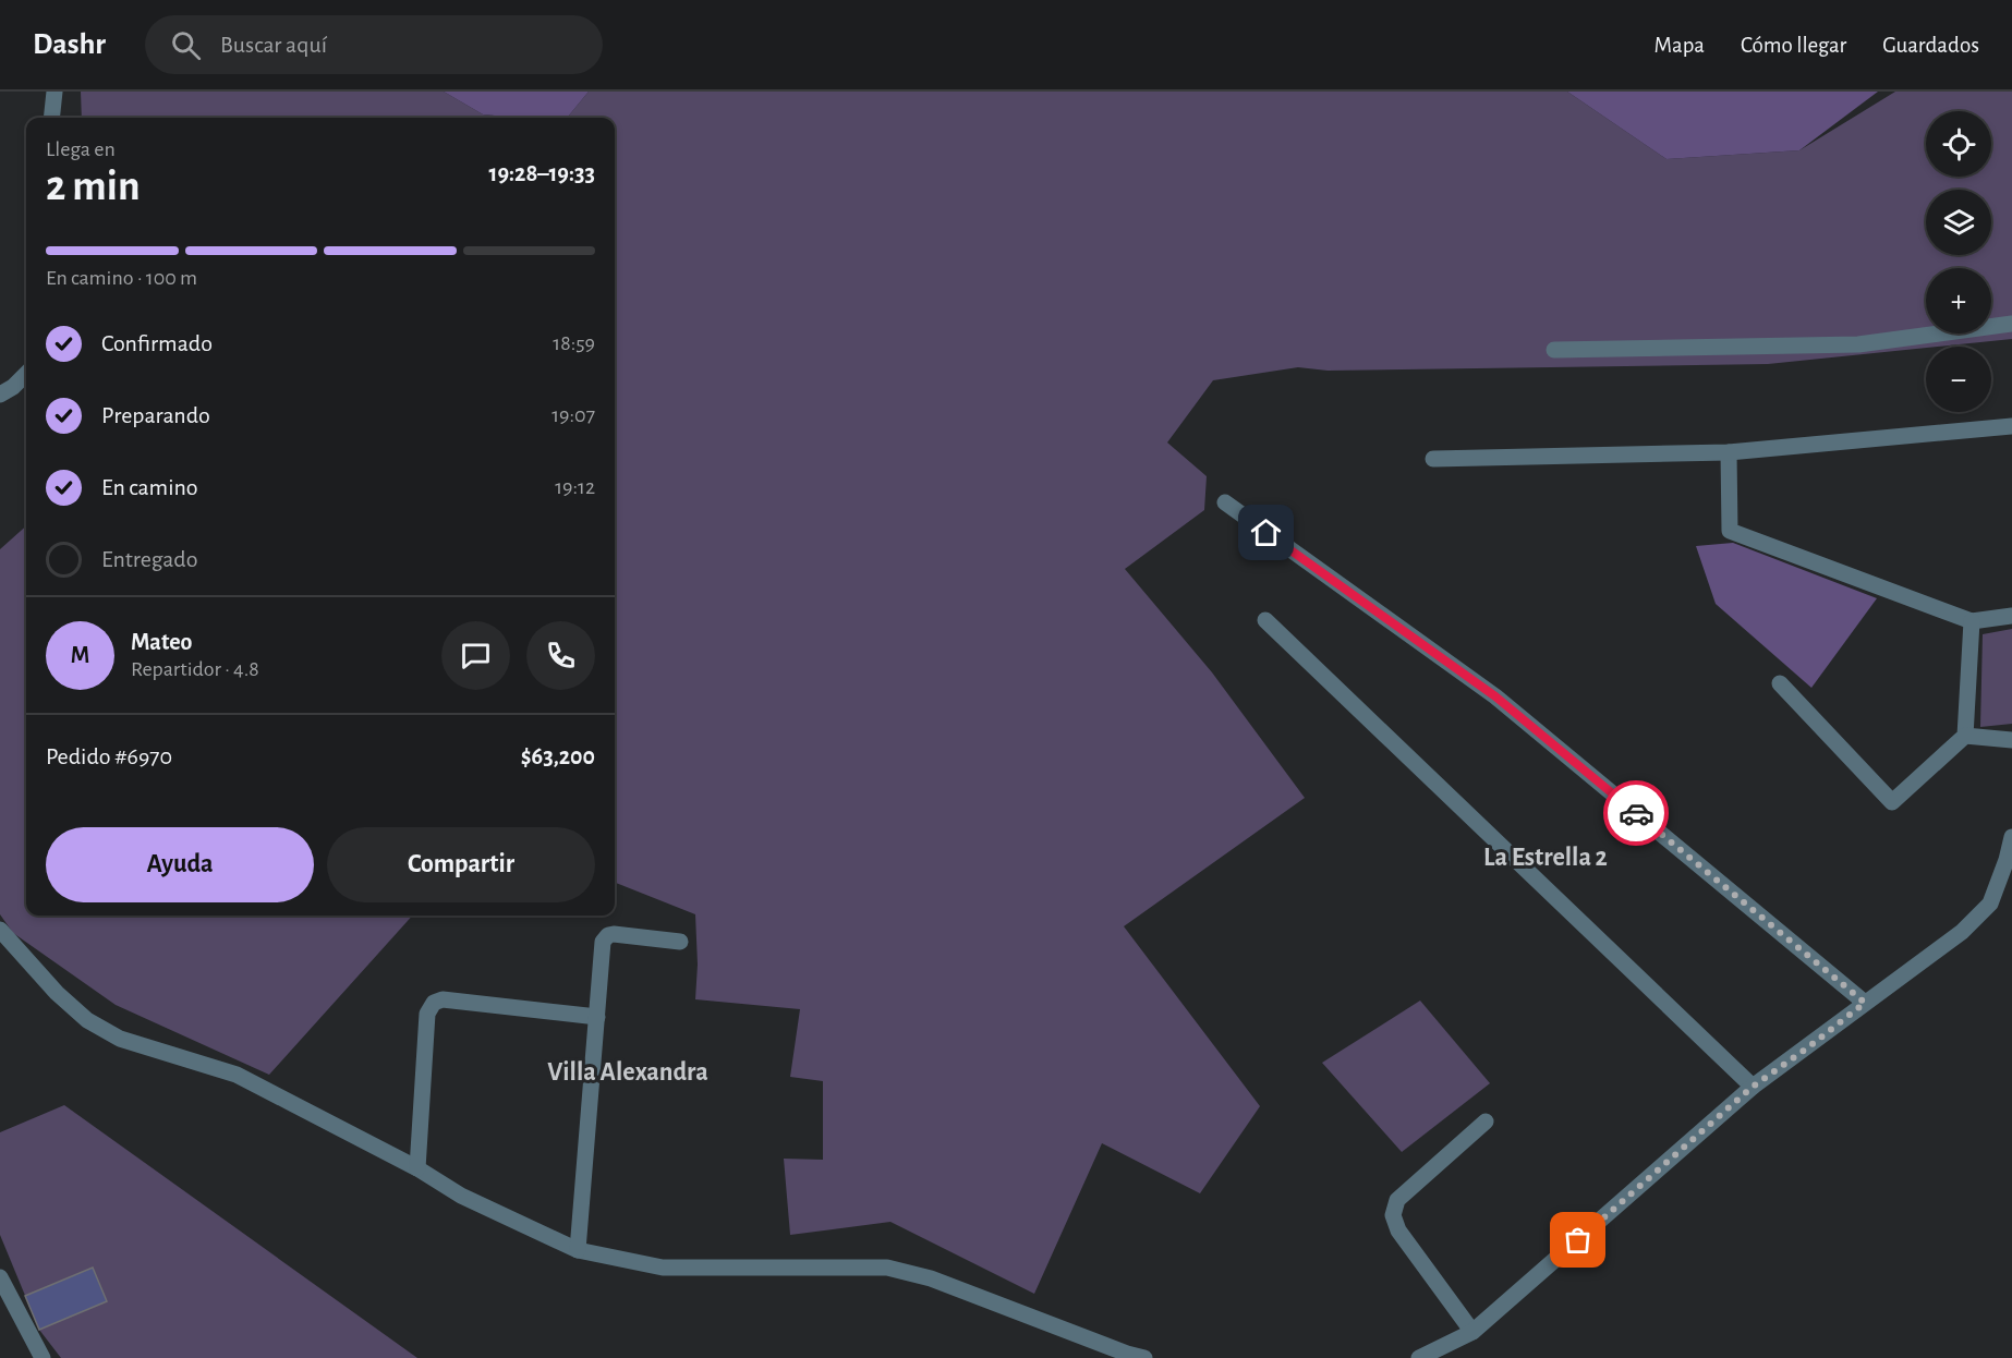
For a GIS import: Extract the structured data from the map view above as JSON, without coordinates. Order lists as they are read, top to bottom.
{
  "districts": ["La Estrella 2", "Villa Alexandra"],
  "page": {
    "header": "Dashr",
    "search": "Buscar aquí",
    "nav": ["Mapa", "Cómo llegar", "Guardados"],
    "map_buttons": ["+", "−"],
    "heading": ["2 min", "Llega en", "19:28–19:33"],
    "panel": [
      "Mateo",
      "Repartidor · 4.8",
      "Pedido #6970",
      "$63,200"
    ],
    "bar": "En camino · 100 m",
    "list": [
      ["Confirmado", "18:59"],
      ["Preparando", "19:07"],
      ["En camino", "19:12"],
      "Entregado"
    ],
    "round": "M",
    "buttons": ["Ayuda", "Compartir"]
  }
}
